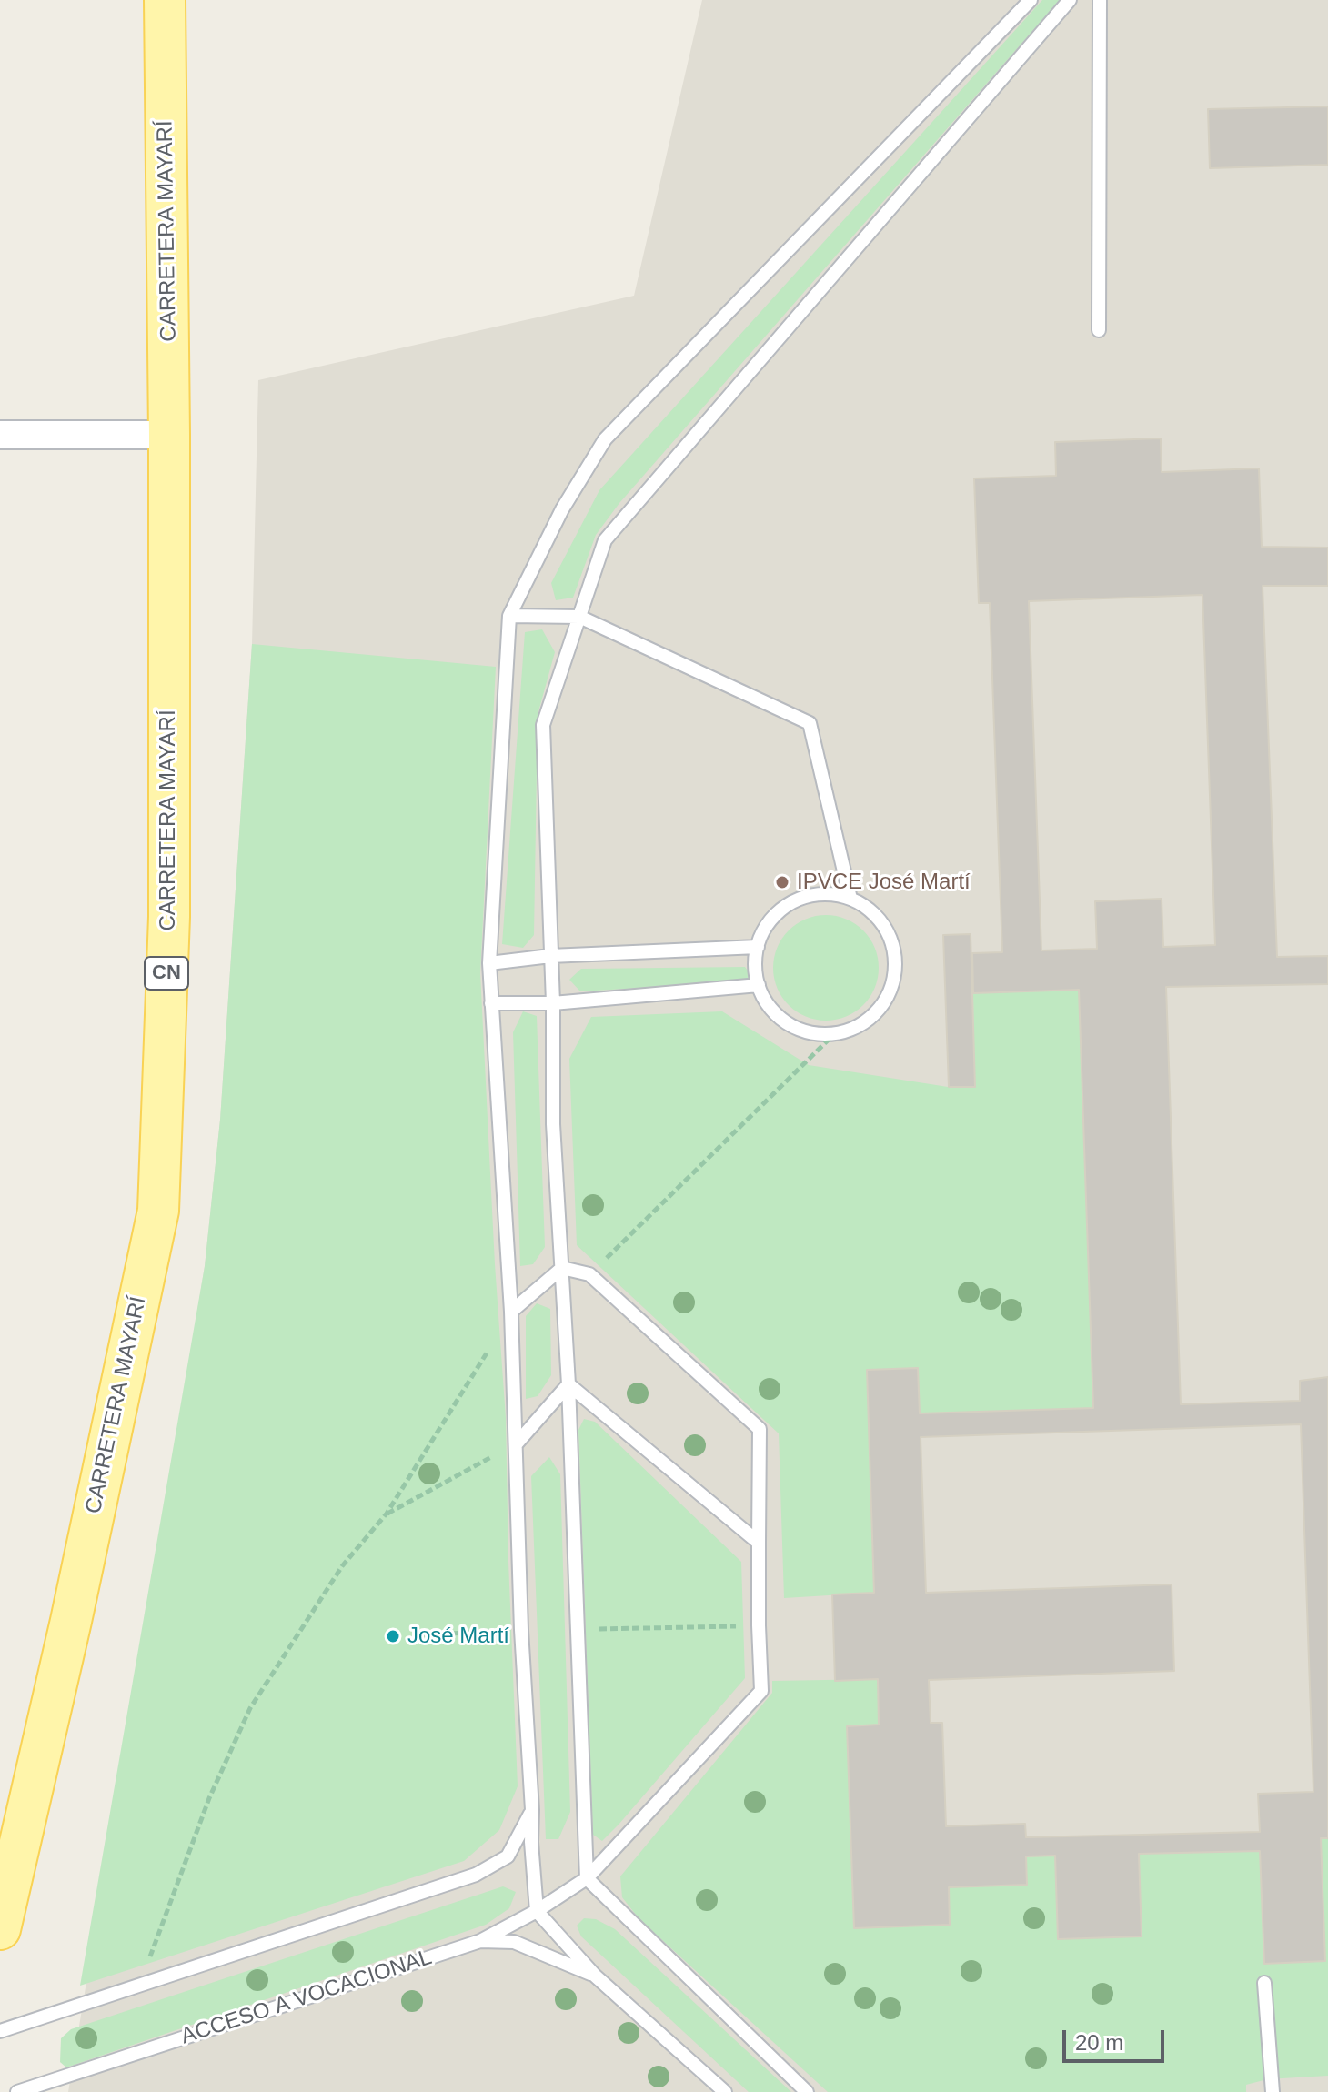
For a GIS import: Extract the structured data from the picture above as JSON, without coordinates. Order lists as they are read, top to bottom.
{
  "streets": {
    "main road": ["CARRETERA MAYARÍ", "CN"],
    "lane": ["ACCESO A VOCACIONAL"]
  },
  "places": ["IPVCE José Martí", "José Martí"],
  "scale_bar": "20 m"
}
